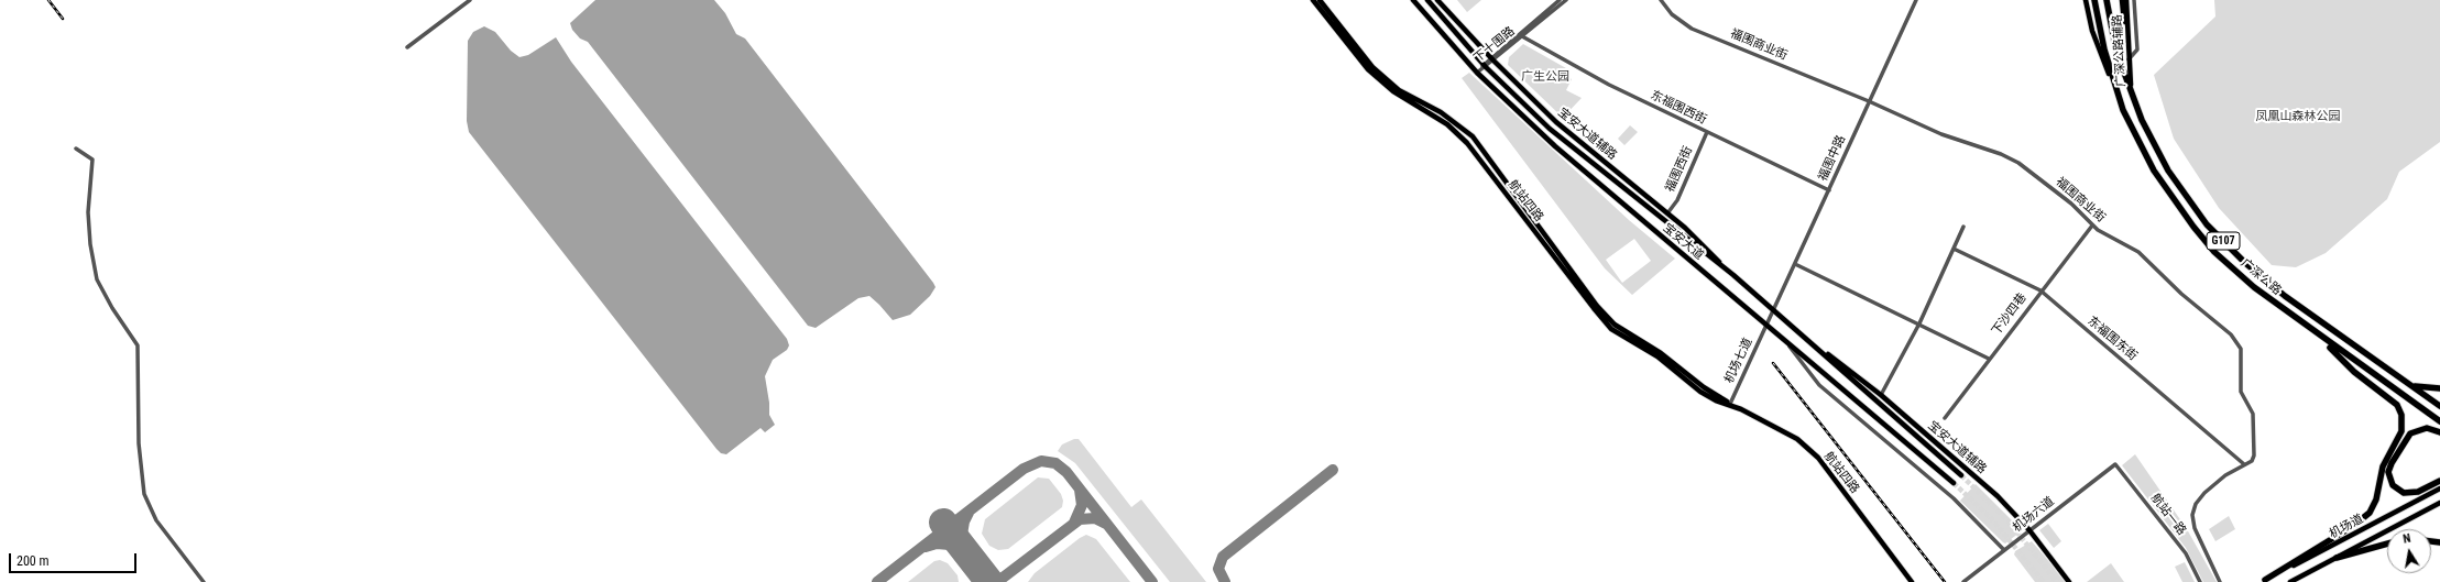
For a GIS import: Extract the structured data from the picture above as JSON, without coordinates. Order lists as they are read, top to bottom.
{
  "streets": {
    "highway": ["G107", "广深公路"],
    "main road": [
      "广深公路辅路",
      "宝安大道辅路",
      "航站四路",
      "宝安大道",
      "机场道"
    ],
    "street": [
      "下十围路",
      "福围商业街",
      "东福围西街",
      "福围中路",
      "福围西街",
      "下沙四巷",
      "东福围东街",
      "机场七道",
      "机场六道",
      "航站一路"
    ]
  },
  "crossings": [
    ["下十围路", "东福围西街"],
    ["下十围路", "宝安大道辅路"],
    ["下十围路", "宝安大道"],
    ["福围商业街", "福围中路"],
    ["福围商业街", "下沙四巷"],
    ["福围商业街", "东福围东街"],
    ["广深公路辅路", "广深公路"],
    ["东福围西街", "福围中路"],
    ["东福围西街", "福围西街"],
    ["宝安大道辅路", "福围西街"],
    ["宝安大道辅路", "宝安大道"],
    ["宝安大道辅路", "机场六道"],
    ["福围中路", "宝安大道"],
    ["福围中路", "机场七道"],
    ["航站四路", "机场七道"],
    ["宝安大道", "机场七道"],
    ["下沙四巷", "东福围东街"],
    ["机场六道", "航站一路"]
  ],
  "parks": ["广生公园", "凤凰山森林公园"],
  "scale_bar": "200 m",
  "north": "top"
}
